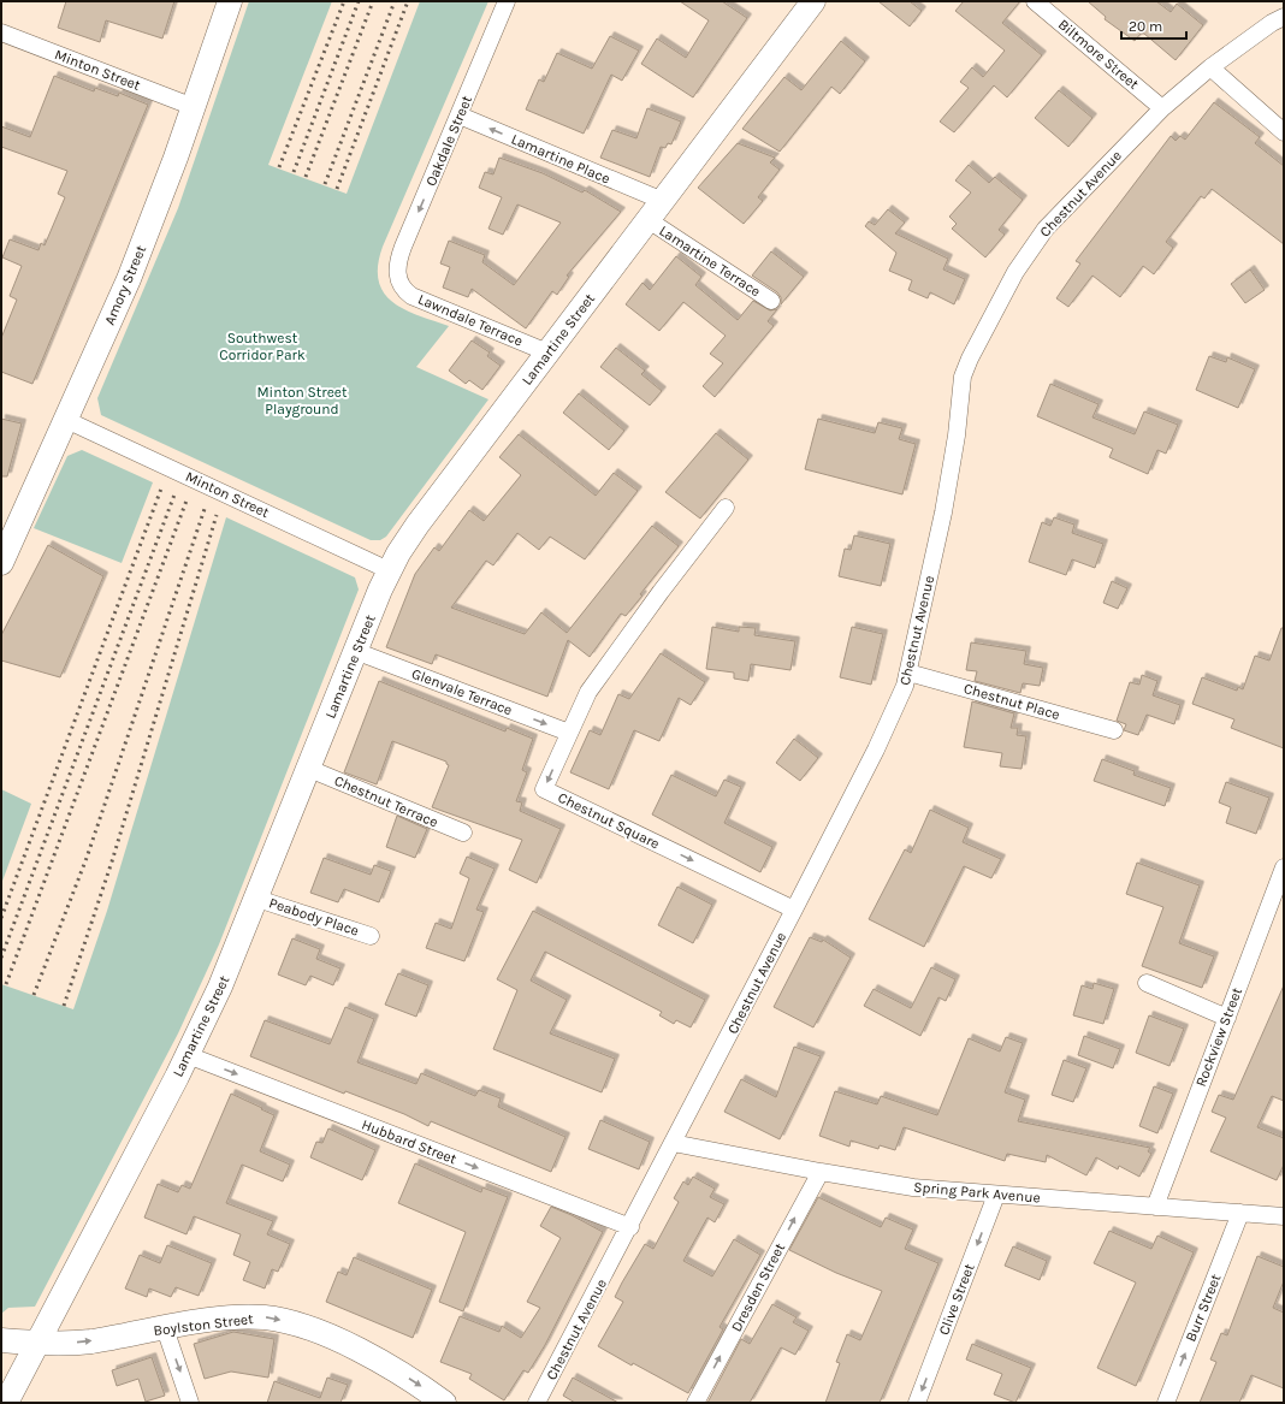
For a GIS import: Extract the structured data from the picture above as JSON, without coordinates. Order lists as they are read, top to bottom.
{
  "streets": {
    "street": [
      "Biltmore Street",
      "Minton Street",
      "Oakdale Street",
      "Lamartine Place",
      "Chestnut Avenue",
      "Lamartine Terrace",
      "Amory Street",
      "Lawndale Terrace",
      "Lamartine Street",
      "Glenvale Terrace",
      "Chestnut Place",
      "Chestnut Terrace",
      "Chestnut Square",
      "Peabody Place",
      "Rockview Street",
      "Hubbard Street",
      "Spring Park Avenue",
      "Dresden Street",
      "Clive Street",
      "Burr Street",
      "Boylston Street"
    ]
  },
  "crossings": [
    ["Biltmore Street", "Chestnut Avenue"],
    ["Minton Street", "Amory Street"],
    ["Minton Street", "Lamartine Street"],
    ["Oakdale Street", "Lamartine Place"],
    ["Oakdale Street", "Lawndale Terrace"],
    ["Lamartine Place", "Lamartine Street"],
    ["Chestnut Avenue", "Chestnut Place"],
    ["Chestnut Avenue", "Chestnut Square"],
    ["Chestnut Avenue", "Hubbard Street"],
    ["Chestnut Avenue", "Spring Park Avenue"],
    ["Lamartine Terrace", "Lamartine Street"],
    ["Lawndale Terrace", "Lamartine Street"],
    ["Lamartine Street", "Glenvale Terrace"],
    ["Lamartine Street", "Chestnut Terrace"],
    ["Lamartine Street", "Peabody Place"],
    ["Lamartine Street", "Hubbard Street"],
    ["Lamartine Street", "Boylston Street"],
    ["Glenvale Terrace", "Chestnut Square"],
    ["Rockview Street", "Spring Park Avenue"],
    ["Spring Park Avenue", "Dresden Street"],
    ["Spring Park Avenue", "Clive Street"],
    ["Spring Park Avenue", "Burr Street"]
  ],
  "one_way": [
    "Oakdale Street",
    "Lamartine Place",
    "Glenvale Terrace",
    "Chestnut Square",
    "Hubbard Street",
    "Dresden Street",
    "Clive Street",
    "Burr Street",
    "Boylston Street"
  ],
  "parks": ["Southwest Corridor Park", "Minton Street Playground"],
  "scale_bar": "20 m"
}
